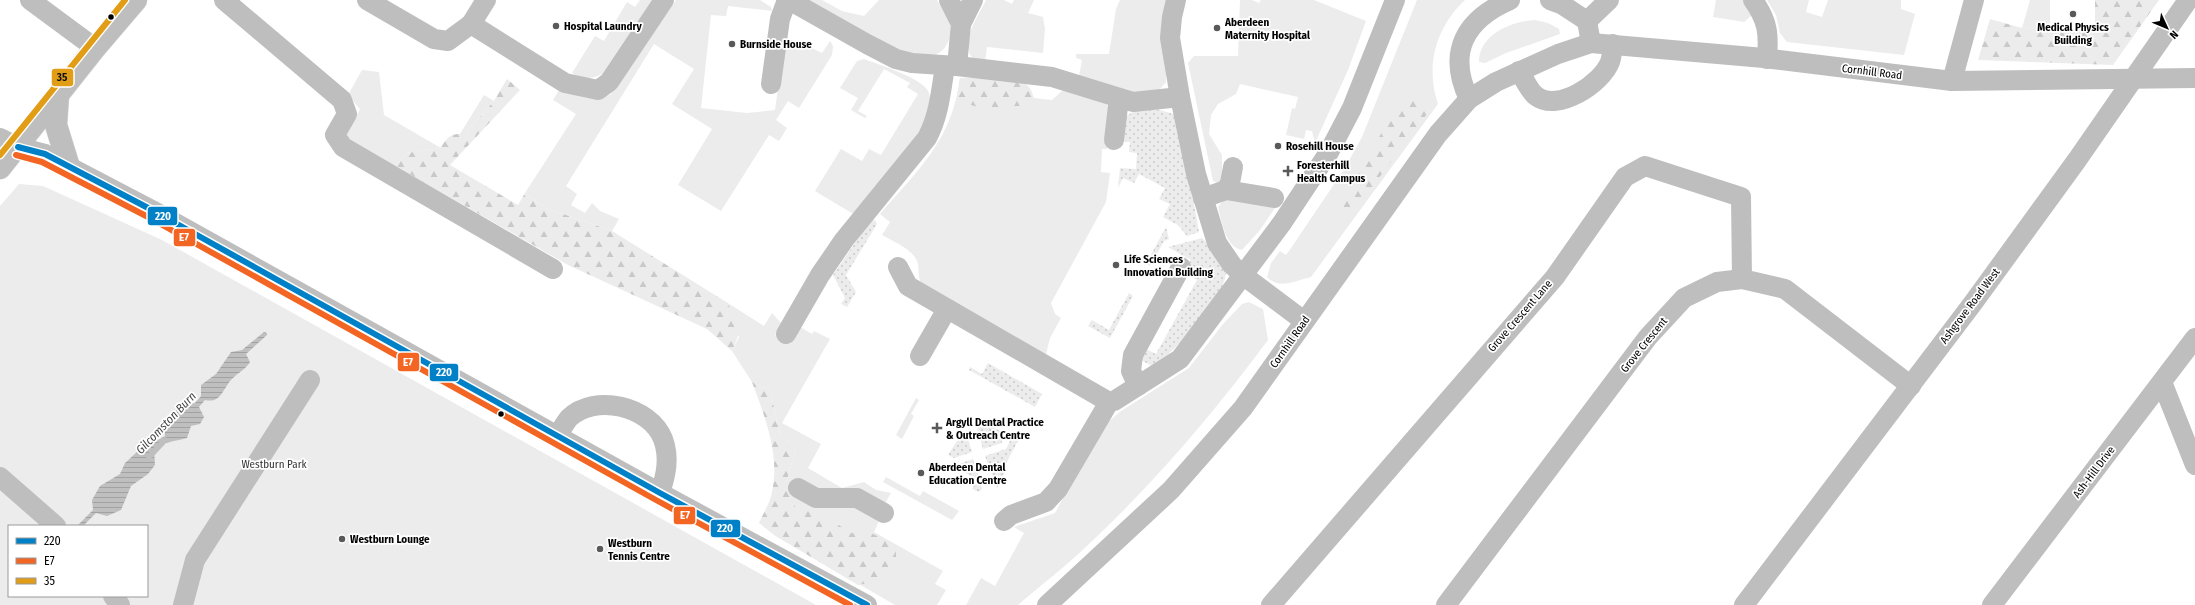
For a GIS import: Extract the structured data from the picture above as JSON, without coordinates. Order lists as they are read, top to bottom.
{
  "streets": {
    "street": [
      "Cornhill Road",
      "Ashgrove Road West",
      "Grove Crescent Lane",
      "Grove Crescent",
      "Ash-Hill Drive"
    ]
  },
  "crossings": [
    ["Cornhill Road", "Ashgrove Road West"],
    ["Ashgrove Road West", "Grove Crescent"],
    ["Grove Crescent Lane", "Grove Crescent"]
  ],
  "water": ["Gilcomston Burn"],
  "parks": ["Westburn Park"],
  "places": {
    "other": [
      "Medical Physics Building",
      "Hospital Laundry",
      "Aberdeen Maternity Hospital",
      "Burnside House",
      "Rosehill House",
      "Life Sciences Innovation Building",
      "Aberdeen Dental Education Centre",
      "Westburn Lounge",
      "Westburn Tennis Centre"
    ],
    "health": ["Foresterhill Health Campus", "Argyll Dental Practice & Outreach Centre"]
  },
  "lines": ["transit line 35", "transit line 220", "transit line E7"],
  "legend": ["220", "E7", "35"],
  "north": "bottom right"
}
